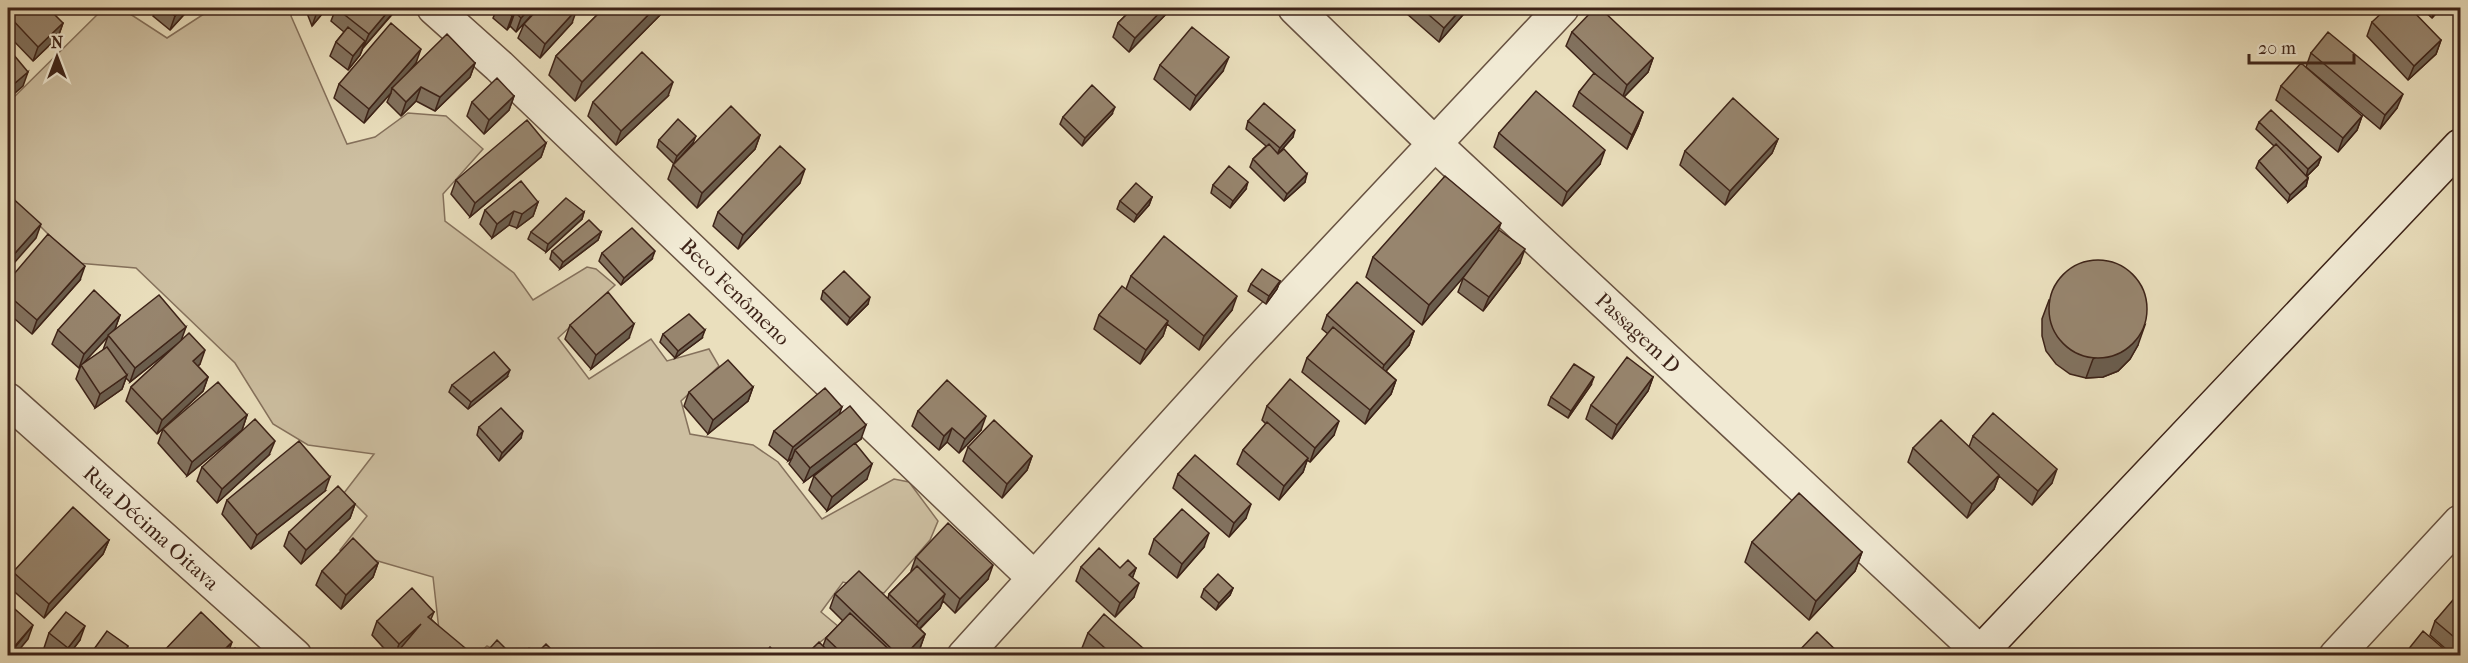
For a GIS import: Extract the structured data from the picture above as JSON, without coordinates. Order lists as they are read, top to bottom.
{
  "streets": {
    "street": ["Beco Fenômeno", "Passagem D", "Rua Décima Oitava"]
  },
  "scale_bar": "20 m",
  "north": "top"
}
